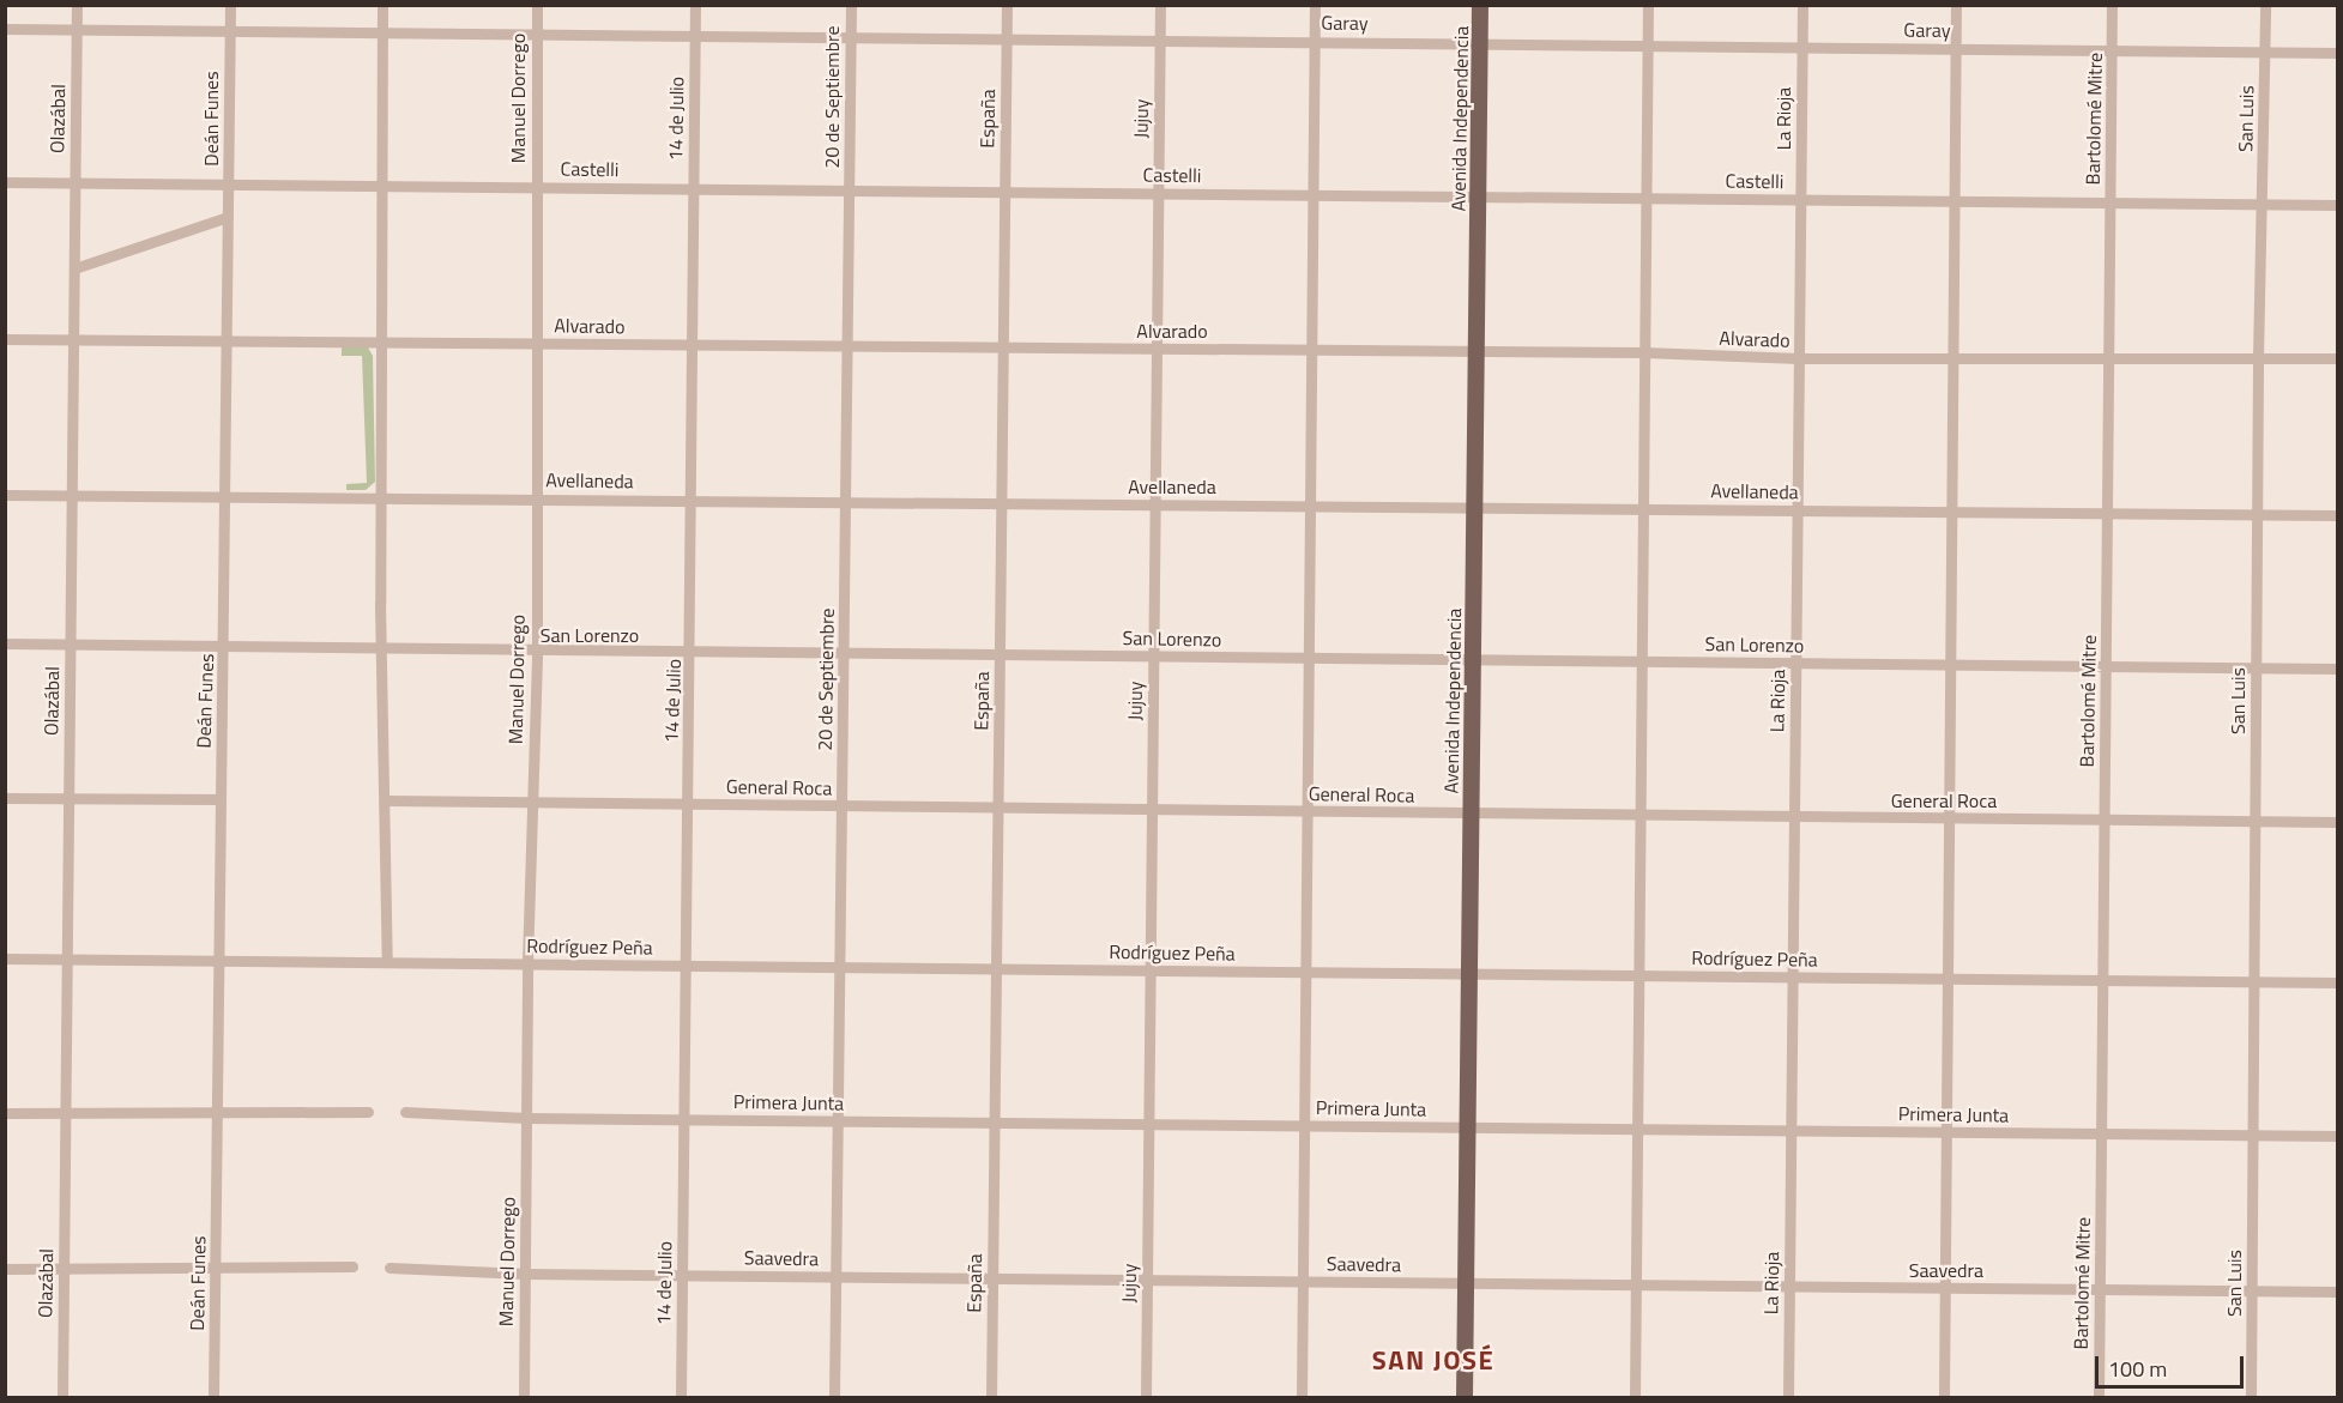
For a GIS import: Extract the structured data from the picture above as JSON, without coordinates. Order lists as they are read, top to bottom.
{
  "streets": {
    "main road": ["Avenida Independencia"],
    "street": [
      "Garay",
      "20 de Septiembre",
      "Manuel Dorrego",
      "Olazábal",
      "Deán Funes",
      "14 de Julio",
      "España",
      "Jujuy",
      "La Rioja",
      "Bartolomé Mitre",
      "San Luis",
      "Castelli",
      "Alvarado",
      "Avellaneda",
      "San Lorenzo",
      "General Roca",
      "Rodríguez Peña",
      "Primera Junta",
      "Saavedra"
    ]
  },
  "crossings": [
    ["Garay", "20 de Septiembre"],
    ["Garay", "Manuel Dorrego"],
    ["Garay", "Olazábal"],
    ["Garay", "Deán Funes"],
    ["Garay", "14 de Julio"],
    ["Garay", "España"],
    ["Garay", "Jujuy"],
    ["Garay", "Avenida Independencia"],
    ["Garay", "La Rioja"],
    ["Garay", "Bartolomé Mitre"],
    ["Garay", "San Luis"],
    ["20 de Septiembre", "Castelli"],
    ["20 de Septiembre", "Alvarado"],
    ["20 de Septiembre", "Avellaneda"],
    ["20 de Septiembre", "San Lorenzo"],
    ["20 de Septiembre", "General Roca"],
    ["20 de Septiembre", "Rodríguez Peña"],
    ["20 de Septiembre", "Primera Junta"],
    ["20 de Septiembre", "Saavedra"],
    ["Manuel Dorrego", "Castelli"],
    ["Manuel Dorrego", "Alvarado"],
    ["Manuel Dorrego", "Avellaneda"],
    ["Manuel Dorrego", "San Lorenzo"],
    ["Manuel Dorrego", "General Roca"],
    ["Manuel Dorrego", "Rodríguez Peña"],
    ["Manuel Dorrego", "Primera Junta"],
    ["Manuel Dorrego", "Saavedra"],
    ["Olazábal", "Castelli"],
    ["Olazábal", "Alvarado"],
    ["Olazábal", "Avellaneda"],
    ["Olazábal", "San Lorenzo"],
    ["Olazábal", "Rodríguez Peña"],
    ["Deán Funes", "Castelli"],
    ["Deán Funes", "Alvarado"],
    ["Deán Funes", "Avellaneda"],
    ["Deán Funes", "San Lorenzo"],
    ["Deán Funes", "Rodríguez Peña"],
    ["14 de Julio", "Castelli"],
    ["14 de Julio", "Alvarado"],
    ["14 de Julio", "Avellaneda"],
    ["14 de Julio", "San Lorenzo"],
    ["14 de Julio", "General Roca"],
    ["14 de Julio", "Rodríguez Peña"],
    ["14 de Julio", "Primera Junta"],
    ["14 de Julio", "Saavedra"],
    ["España", "Castelli"],
    ["España", "Alvarado"],
    ["España", "Avellaneda"],
    ["España", "San Lorenzo"],
    ["España", "General Roca"],
    ["España", "Rodríguez Peña"],
    ["España", "Primera Junta"],
    ["España", "Saavedra"],
    ["Jujuy", "Castelli"],
    ["Jujuy", "Alvarado"],
    ["Jujuy", "Avellaneda"],
    ["Jujuy", "San Lorenzo"],
    ["Jujuy", "General Roca"],
    ["Jujuy", "Rodríguez Peña"],
    ["Jujuy", "Primera Junta"],
    ["Jujuy", "Saavedra"],
    ["Avenida Independencia", "Castelli"],
    ["Avenida Independencia", "Alvarado"],
    ["Avenida Independencia", "Avellaneda"],
    ["Avenida Independencia", "San Lorenzo"],
    ["Avenida Independencia", "General Roca"],
    ["Avenida Independencia", "Rodríguez Peña"],
    ["Avenida Independencia", "Primera Junta"],
    ["Avenida Independencia", "Saavedra"],
    ["La Rioja", "Castelli"],
    ["La Rioja", "Alvarado"],
    ["La Rioja", "Avellaneda"],
    ["La Rioja", "San Lorenzo"],
    ["La Rioja", "General Roca"],
    ["La Rioja", "Rodríguez Peña"],
    ["La Rioja", "Primera Junta"],
    ["La Rioja", "Saavedra"],
    ["Bartolomé Mitre", "Castelli"],
    ["Bartolomé Mitre", "Alvarado"],
    ["Bartolomé Mitre", "Avellaneda"],
    ["Bartolomé Mitre", "San Lorenzo"],
    ["Bartolomé Mitre", "General Roca"],
    ["Bartolomé Mitre", "Rodríguez Peña"],
    ["Bartolomé Mitre", "Primera Junta"],
    ["Bartolomé Mitre", "Saavedra"],
    ["San Luis", "Castelli"],
    ["San Luis", "Alvarado"],
    ["San Luis", "Avellaneda"],
    ["San Luis", "San Lorenzo"],
    ["San Luis", "General Roca"],
    ["San Luis", "Rodríguez Peña"],
    ["San Luis", "Primera Junta"],
    ["San Luis", "Saavedra"]
  ],
  "districts": ["SAN JOSÉ"],
  "scale_bar": "100 m"
}
